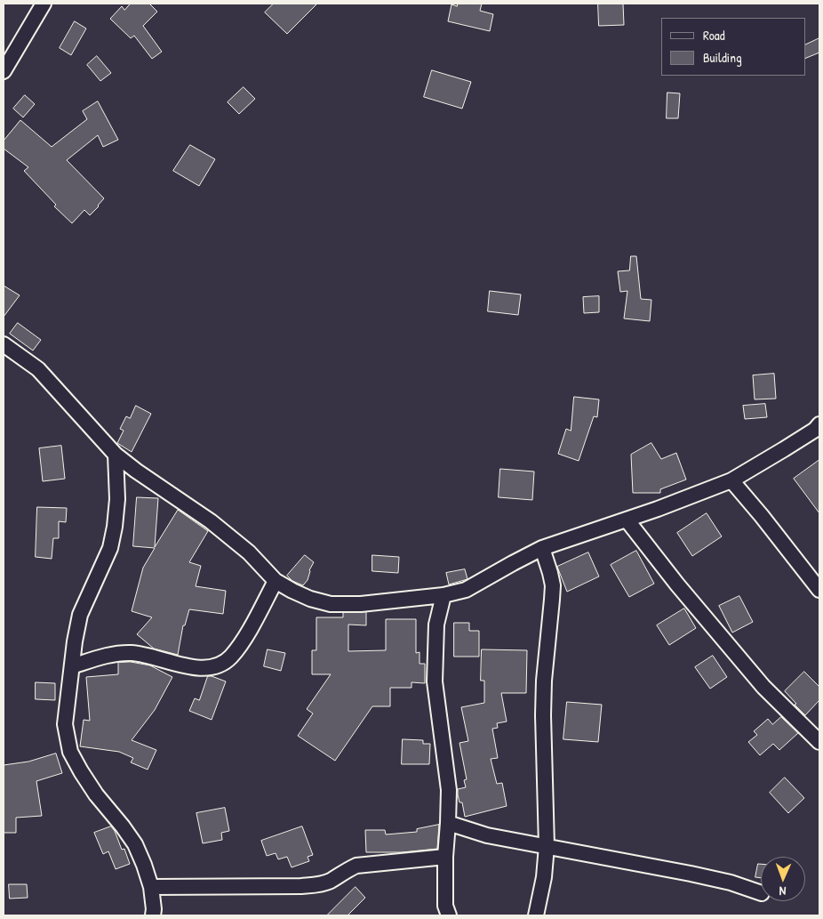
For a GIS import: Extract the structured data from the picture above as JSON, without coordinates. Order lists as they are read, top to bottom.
{
  "legend": ["Road", "Building"],
  "north": "bottom"
}
